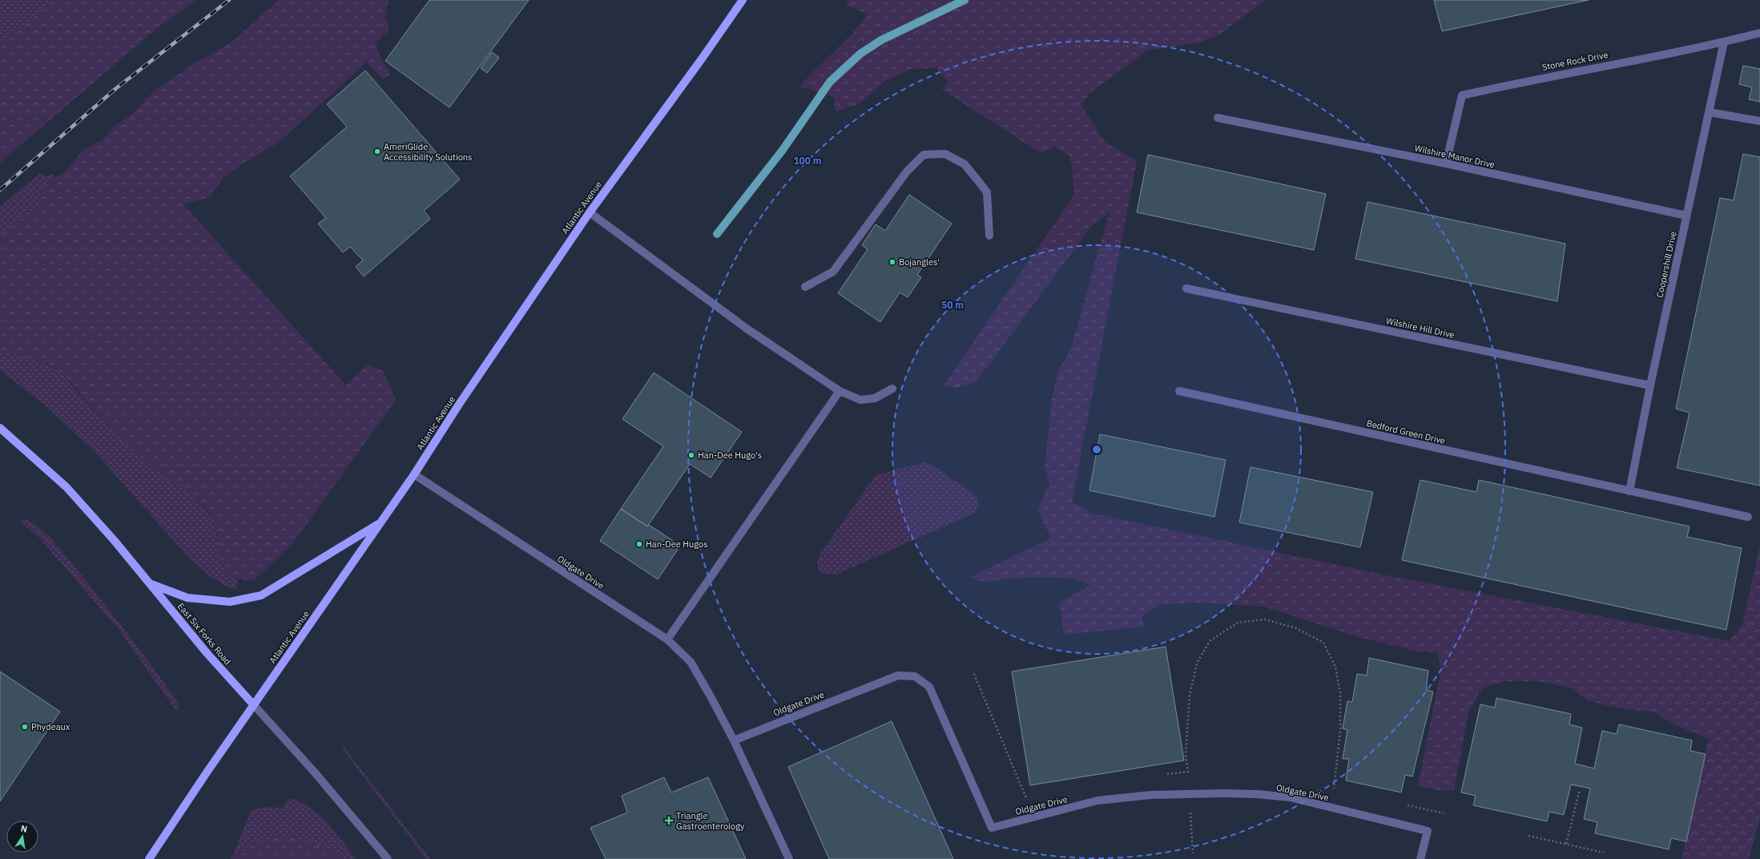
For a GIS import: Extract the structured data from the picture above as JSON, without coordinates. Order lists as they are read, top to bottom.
{
  "streets": {
    "main road": ["Atlantic Avenue", "East Six Forks Road"],
    "street": [
      "Stone Rock Drive",
      "Wilshire Manor Drive",
      "Coopershill Drive",
      "Wilshire Hill Drive",
      "Bedford Green Drive",
      "Oldgate Drive"
    ]
  },
  "crossings": [
    ["Stone Rock Drive", "Wilshire Manor Drive"],
    ["Stone Rock Drive", "Coopershill Drive"],
    ["Wilshire Manor Drive", "Coopershill Drive"],
    ["Atlantic Avenue", "Oldgate Drive"],
    ["Atlantic Avenue", "East Six Forks Road"],
    ["Coopershill Drive", "Wilshire Hill Drive"],
    ["Coopershill Drive", "Bedford Green Drive"]
  ],
  "places": {
    "other": [
      "AmeriGlide Accessibility Solutions",
      "Bojangles'",
      "Han-Dee Hugo's",
      "Han-Dee Hugos",
      "Phydeaux"
    ],
    "health": ["Triangle Gastroenterology"]
  },
  "north": "top",
  "rings": ["100 m", "50 m"]
}
